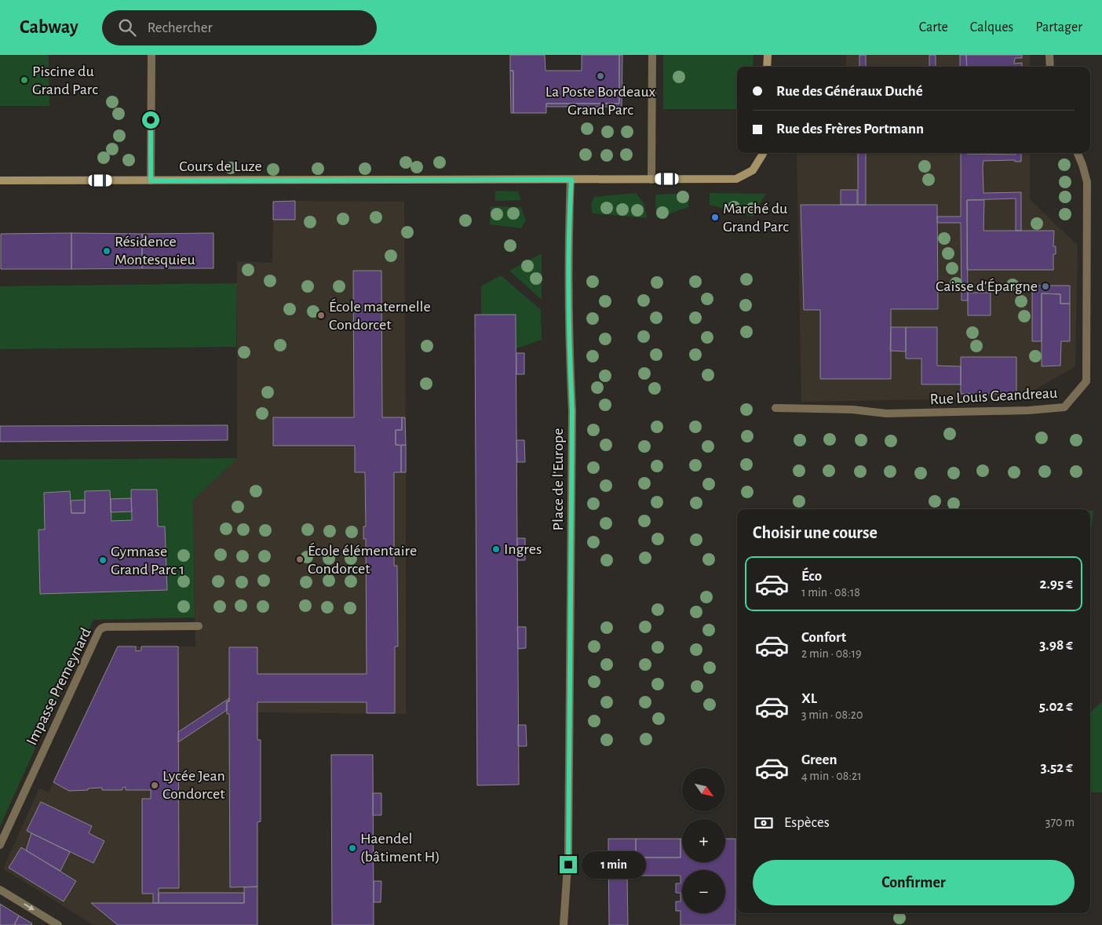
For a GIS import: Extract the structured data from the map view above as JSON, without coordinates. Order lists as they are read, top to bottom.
{
  "streets": {
    "street": [
      "Cours de Luze",
      "Rue Louis Geandreau",
      "Place de l'Europe",
      "Impasse Premeynard"
    ]
  },
  "crossings": [
    ["Cours de Luze", "Place de l'Europe"]
  ],
  "places": [
    "La Poste Bordeaux Grand Parc",
    "Piscine du Grand Parc",
    "Marché du Grand Parc",
    "Résidence Montesquieu",
    "Caisse d'Épargne",
    "École maternelle Condorcet",
    "Ingres",
    "École élémentaire Condorcet",
    "Gymnase Grand Parc 1",
    "Lycée Jean Condorcet",
    "Haendel (bâtiment H)"
  ],
  "north": "bottom right",
  "page": {
    "header": "Cabway",
    "search": "Rechercher",
    "nav": ["Carte", "Calques", "Partager"],
    "banner": ["Rue des Généraux Duché", "Rue des Frères Portmann"],
    "heading": "Choisir une course",
    "list": [
      {
        "name": "Éco",
        "note": "1 min · 08:18",
        "value": "2.95 €"
      },
      {
        "name": "Confort",
        "note": "2 min · 08:19",
        "value": "3.98 €"
      },
      {
        "name": "XL",
        "note": "3 min · 08:20",
        "value": "5.02 €"
      },
      {
        "name": "Green",
        "note": "4 min · 08:21",
        "value": "3.52 €"
      }
    ],
    "map_buttons": ["+", "−"],
    "pay": ["Espèces", "370 m"],
    "bubble": "1 min",
    "buttons": "Confirmer"
  }
}
